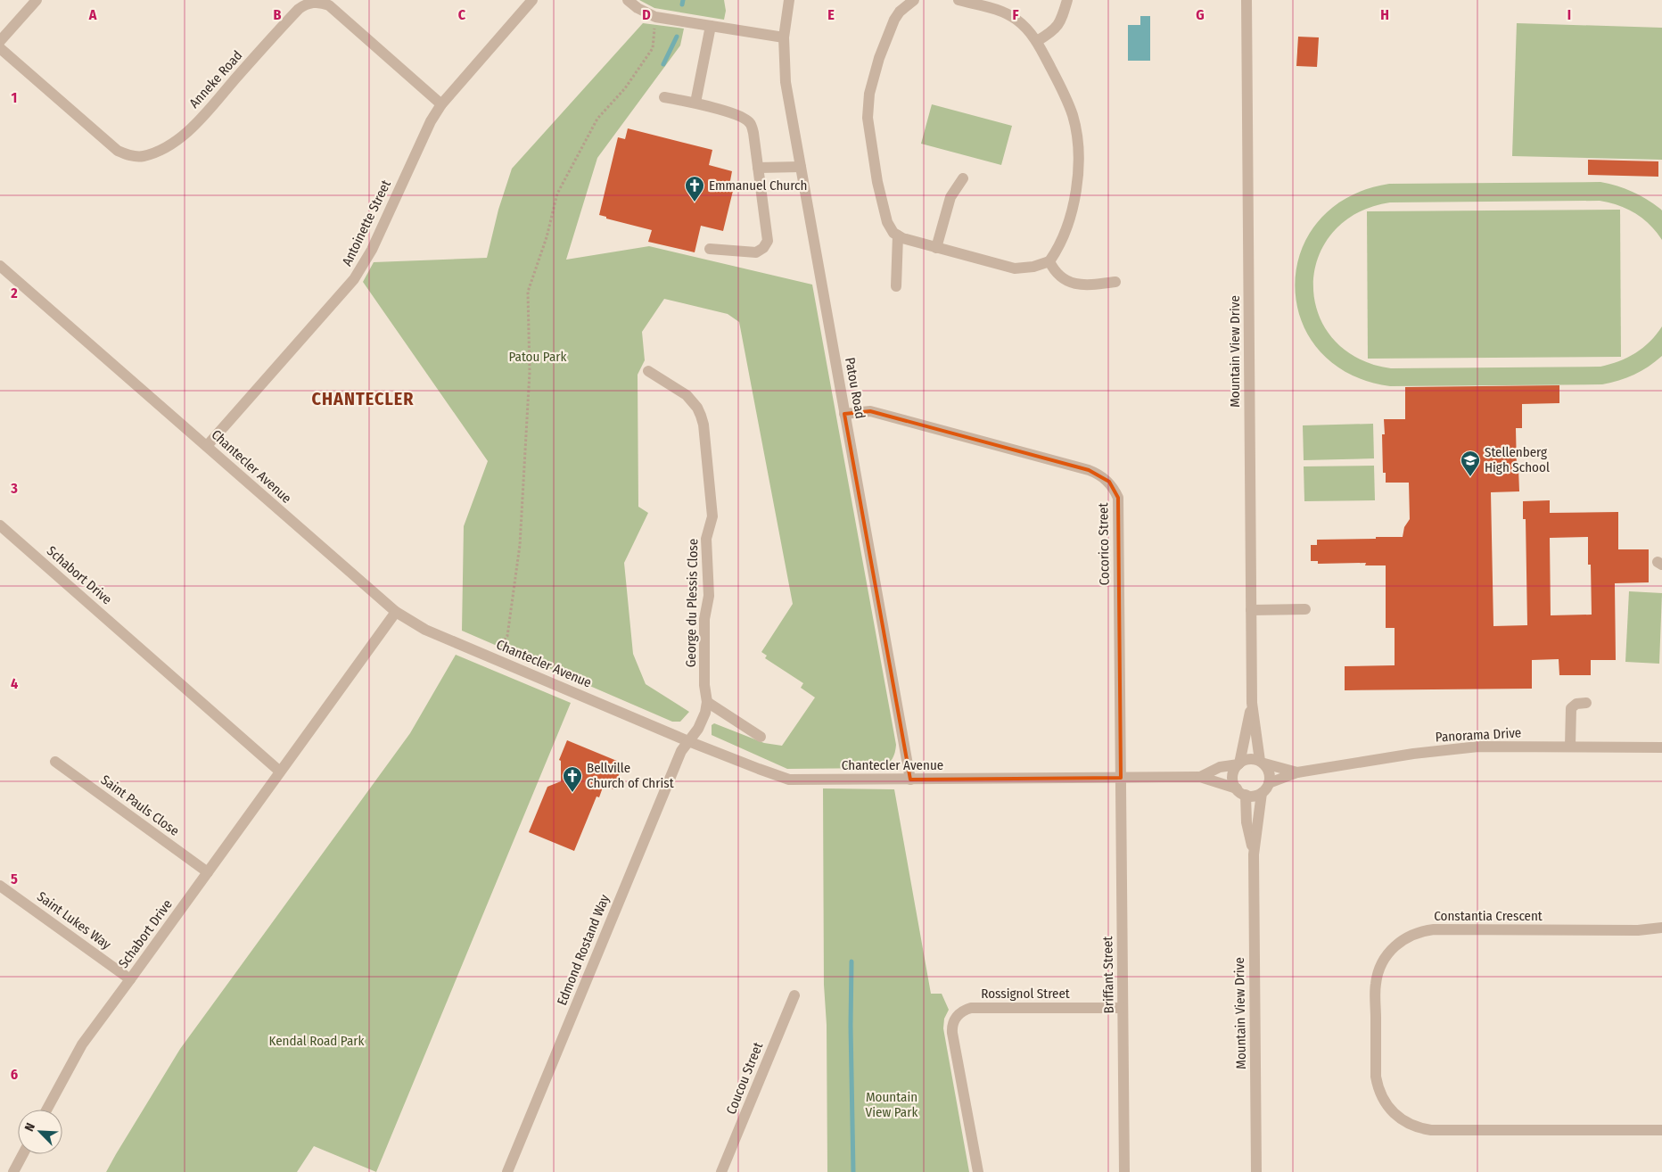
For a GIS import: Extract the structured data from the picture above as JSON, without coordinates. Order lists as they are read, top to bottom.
{
  "streets": {
    "street": [
      "Anneke Road",
      "Antoinette Street",
      "Mountain View Drive",
      "Patou Road",
      "Chantecler Avenue",
      "Cocorico Street",
      "Schabort Drive",
      "George du Plessis Close",
      "Panorama Drive",
      "Saint Pauls Close",
      "Constantia Crescent",
      "Saint Lukes Way",
      "Edmond Rostand Way",
      "Briffant Street",
      "Rossignol Street",
      "Coucou Street"
    ]
  },
  "crossings": [
    ["Anneke Road", "Antoinette Street"],
    ["Antoinette Street", "Chantecler Avenue"],
    ["Mountain View Drive", "Chantecler Avenue"],
    ["Mountain View Drive", "Panorama Drive"],
    ["Patou Road", "Chantecler Avenue"],
    ["Patou Road", "Cocorico Street"],
    ["Chantecler Avenue", "Cocorico Street"],
    ["Chantecler Avenue", "Schabort Drive"],
    ["Chantecler Avenue", "George du Plessis Close"],
    ["Chantecler Avenue", "Panorama Drive"],
    ["Chantecler Avenue", "Edmond Rostand Way"],
    ["Chantecler Avenue", "Briffant Street"],
    ["Cocorico Street", "Briffant Street"],
    ["Schabort Drive", "Saint Pauls Close"],
    ["Schabort Drive", "Saint Lukes Way"],
    ["George du Plessis Close", "Edmond Rostand Way"],
    ["Briffant Street", "Rossignol Street"]
  ],
  "districts": ["CHANTECLER"],
  "parks": ["Patou Park", "Kendal Road Park", "Mountain View Park"],
  "places": {
    "church": ["Emmanuel Church", "Bellville Church of Christ"],
    "school or university": ["Stellenberg High School"]
  },
  "north": "top left",
  "grid": {
    "columns": [
      "A",
      "B",
      "C",
      "D",
      "E",
      "F",
      "G",
      "H",
      "I"
    ],
    "rows": [
      "1",
      "2",
      "3",
      "4",
      "5",
      "6"
    ]
  }
}
